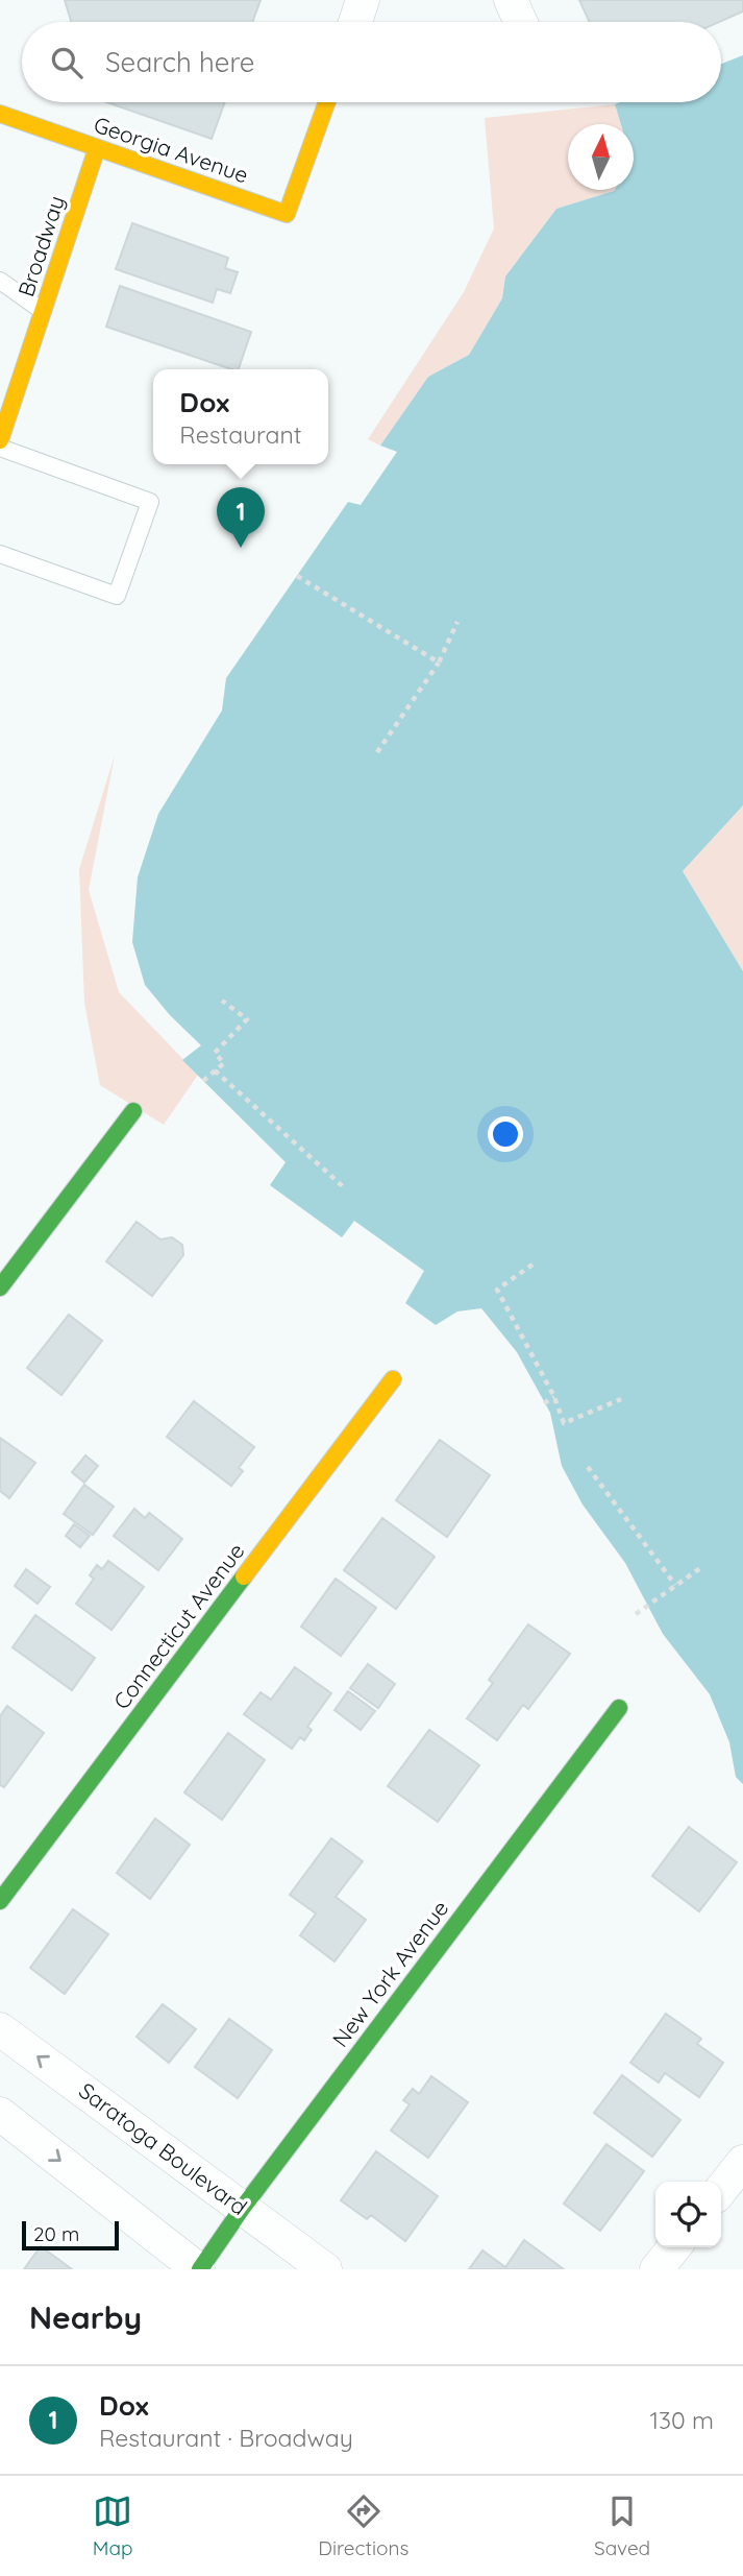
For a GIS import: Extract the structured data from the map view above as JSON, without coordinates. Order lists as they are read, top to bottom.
{
  "streets": {
    "street": [
      "Georgia Avenue",
      "Broadway",
      "Connecticut Avenue",
      "New York Avenue",
      "Saratoga Boulevard"
    ]
  },
  "crossings": [
    ["Georgia Avenue", "Broadway"],
    ["New York Avenue", "Saratoga Boulevard"]
  ],
  "scale_bar": "20 m",
  "north": "top",
  "page": {
    "search": "Search here",
    "popup": ["Dox", "Restaurant"],
    "pins": "1",
    "scale": "20 m",
    "heading": "Nearby",
    "list": [
      {
        "mark": "1",
        "name": "Dox",
        "note": "Restaurant · Broadway",
        "value": "130 m"
      }
    ],
    "nav": ["Map", "Directions", "Saved"]
  }
}
